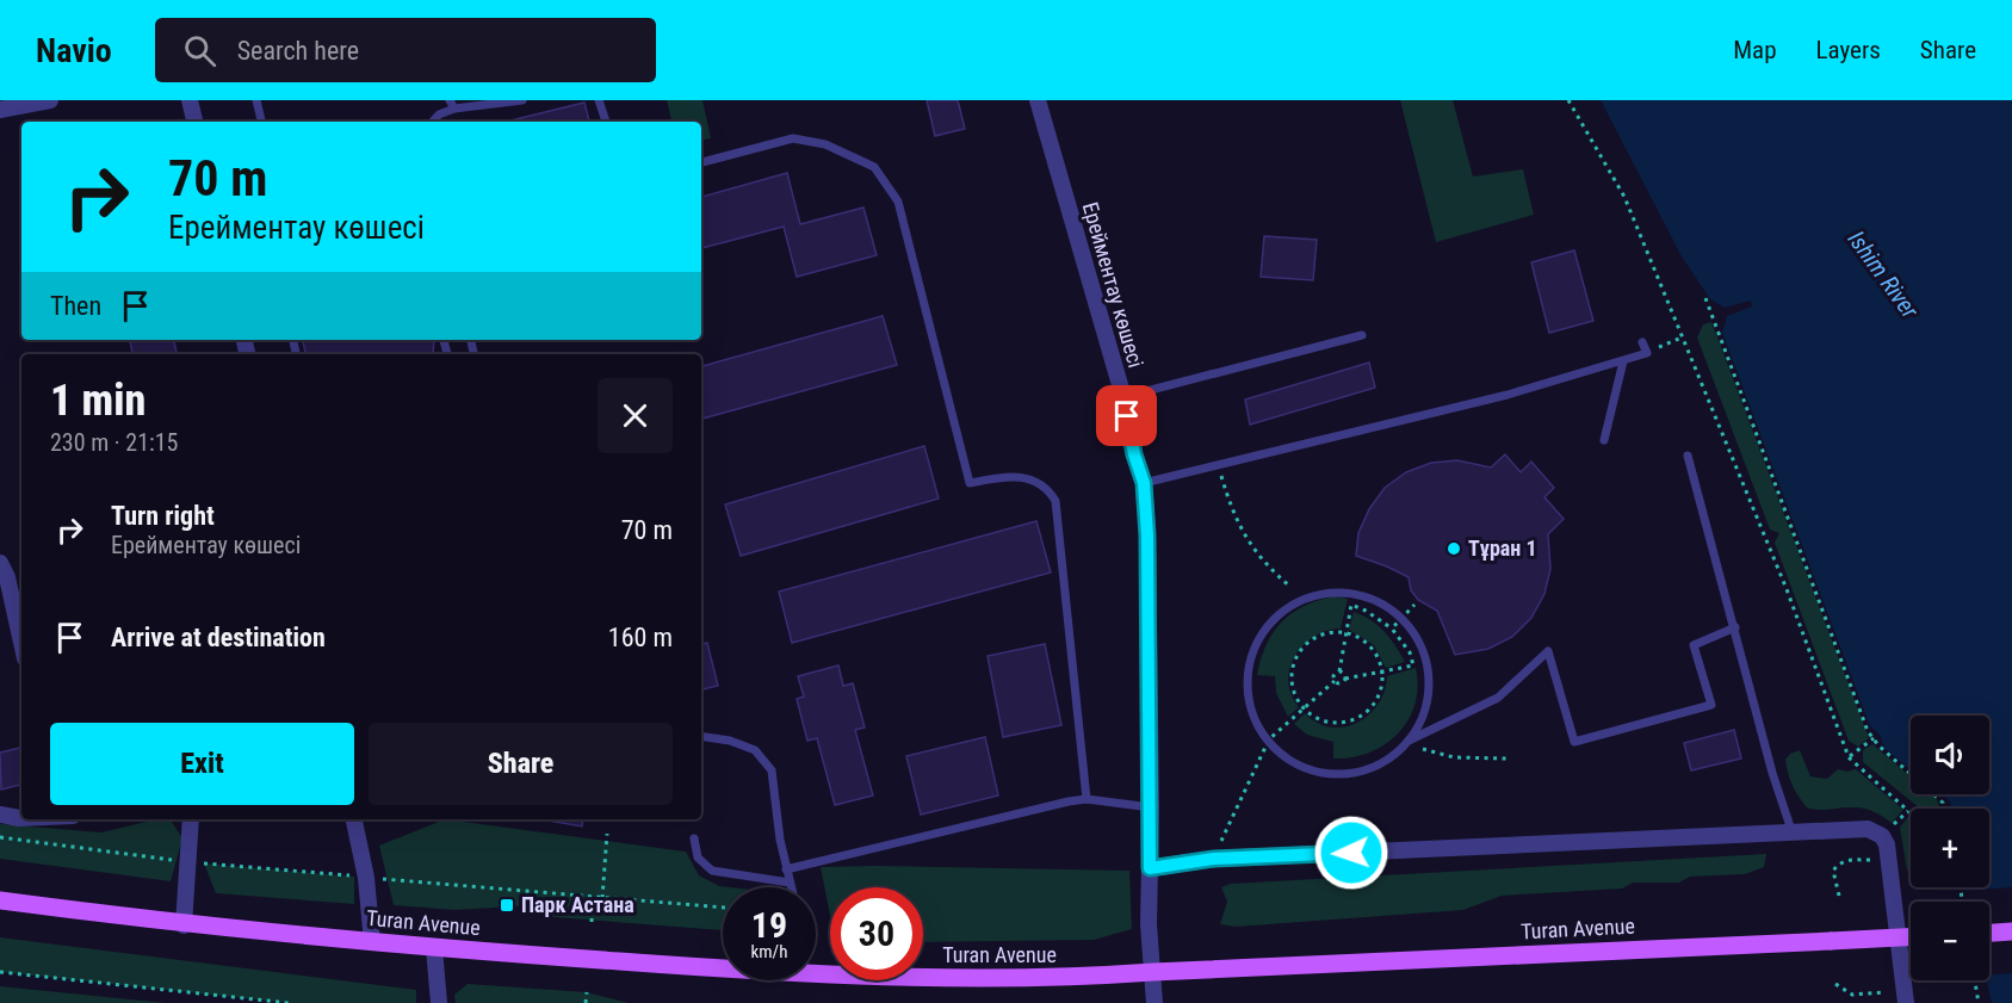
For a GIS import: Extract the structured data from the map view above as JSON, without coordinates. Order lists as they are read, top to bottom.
{
  "streets": {
    "main road": ["Turan Avenue"],
    "street": ["Ерейментау көшесі"]
  },
  "crossings": [
    ["Ерейментау көшесі", "Turan Avenue"]
  ],
  "water": ["Ishim River"],
  "places": {
    "other": ["Тұран 1"],
    "transit": ["Парк Астана"]
  },
  "page": {
    "header": "Navio",
    "search": "Search here",
    "nav": ["Map", "Layers", "Share"],
    "turn": ["70 m", "Ерейментау көшесі"],
    "then": "Then",
    "heading": ["1 min", "230 m · 21:15"],
    "list": [
      {
        "name": "Turn right",
        "note": "Ерейментау көшесі",
        "value": "70 m"
      },
      {
        "name": "Arrive at destination",
        "value": "160 m"
      }
    ],
    "buttons": ["Exit", "Share"],
    "map_buttons": ["+", "−"],
    "speed": "19 km/h",
    "limit": "30"
  }
}
